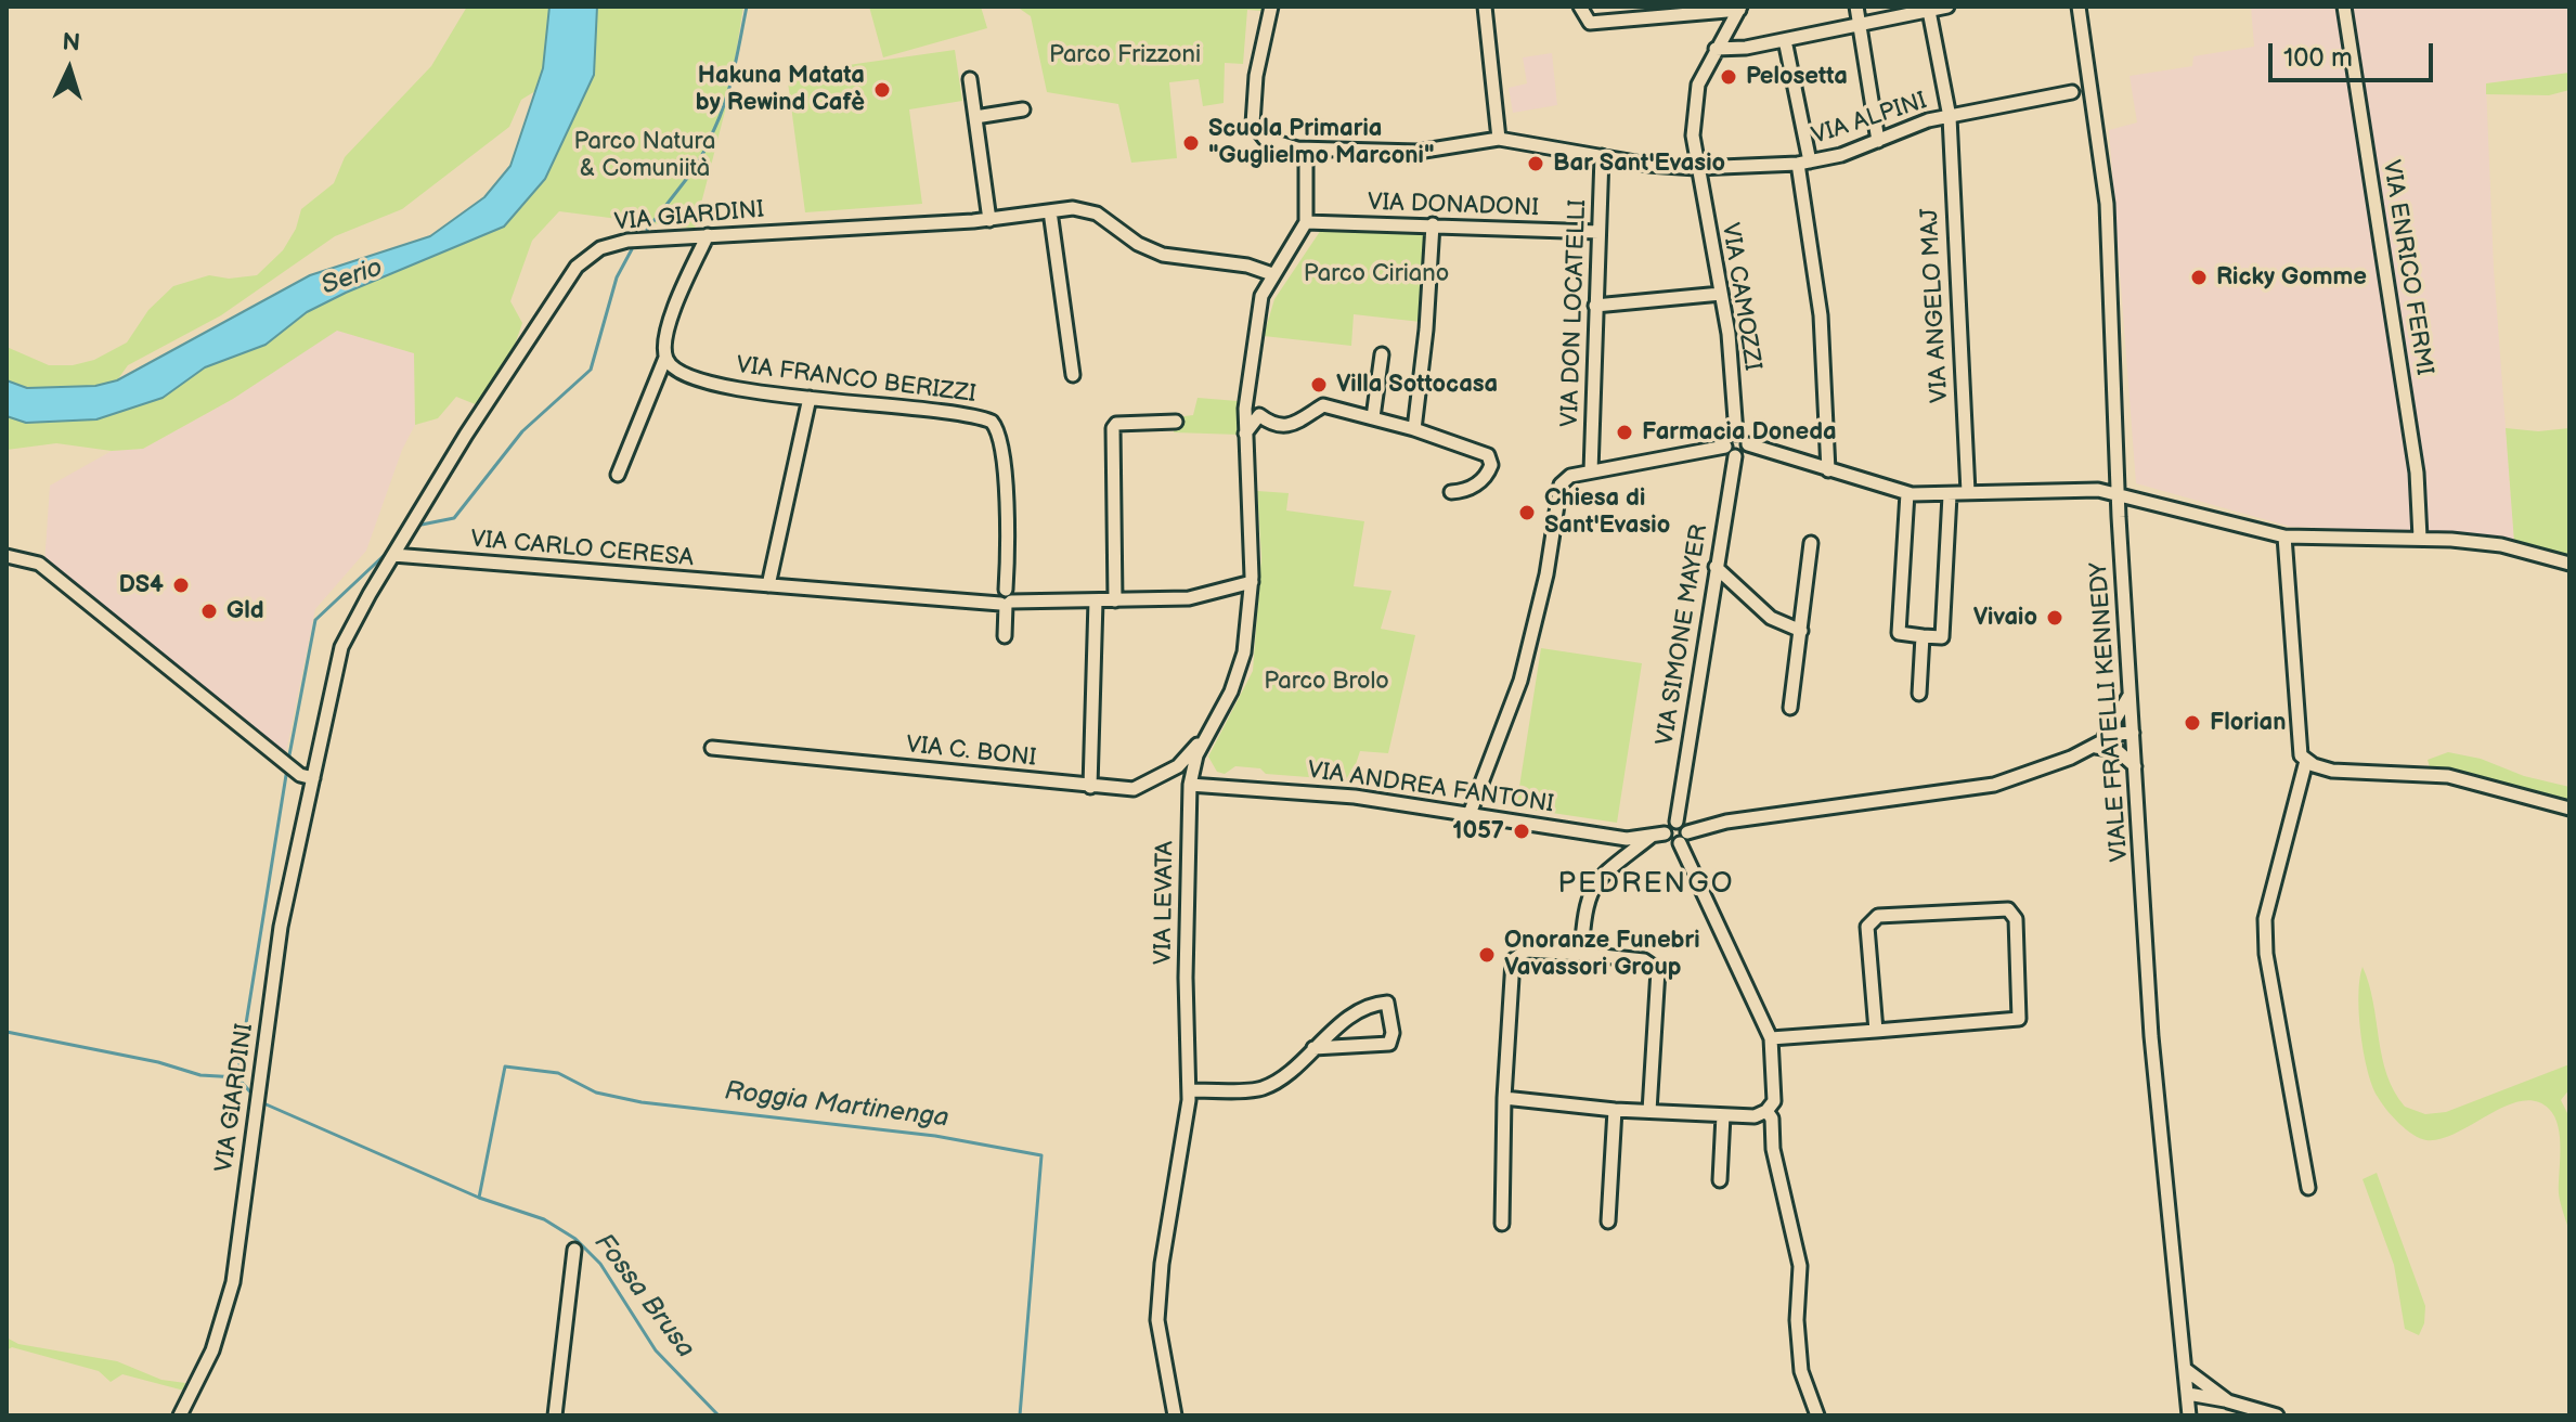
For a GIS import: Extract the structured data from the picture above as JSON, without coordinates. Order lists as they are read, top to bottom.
{
  "streets": {
    "street": [
      "VIA ALPINI",
      "VIA DONADONI",
      "VIA GIARDINI",
      "VIA ENRICO FERMI",
      "VIA CAMOZZI",
      "VIA ANGELO MAJ",
      "VIA DON LOCATELLI",
      "VIA FRANCO BERIZZI",
      "VIA CARLO CERESA",
      "VIA SIMONE MAYER",
      "VIALE FRATELLI KENNEDY",
      "VIA C. BONI",
      "VIA ANDREA FANTONI",
      "VIA LEVATA"
    ]
  },
  "crossings": [
    ["VIA ALPINI", "VIA CAMOZZI"],
    ["VIA ALPINI", "VIA ANGELO MAJ"],
    ["VIA ALPINI", "VIA DON LOCATELLI"],
    ["VIA DONADONI", "VIA DON LOCATELLI"],
    ["VIA DONADONI", "VIA LEVATA"],
    ["VIA GIARDINI", "VIA CARLO CERESA"],
    ["VIA GIARDINI", "VIA LEVATA"],
    ["VIA CAMOZZI", "VIA SIMONE MAYER"],
    ["VIA FRANCO BERIZZI", "VIA CARLO CERESA"],
    ["VIA CARLO CERESA", "VIA LEVATA"],
    ["VIA C. BONI", "VIA LEVATA"],
    ["VIA ANDREA FANTONI", "VIA LEVATA"]
  ],
  "districts": ["PEDRENGO"],
  "water": ["Serio", "Roggia Martinenga", "Fossa Brusa"],
  "parks": [
    "Parco Frizzoni",
    "Parco Natura & Comuniità",
    "Parco Ciriano",
    "Parco Brolo"
  ],
  "places": [
    "Pelosetta",
    "Hakuna Matata by Rewind Cafè",
    "Scuola Primaria \"Guglielmo Marconi\"",
    "Bar Sant'Evasio",
    "Ricky Gomme",
    "Villa Sottocasa",
    "Farmacia Doneda",
    "Chiesa di Sant'Evasio",
    "DS4",
    "Gld",
    "Vivaio",
    "Florian",
    "1057",
    "Onoranze Funebri Vavassori Group"
  ],
  "scale_bar": "100 m",
  "north": "top"
}
